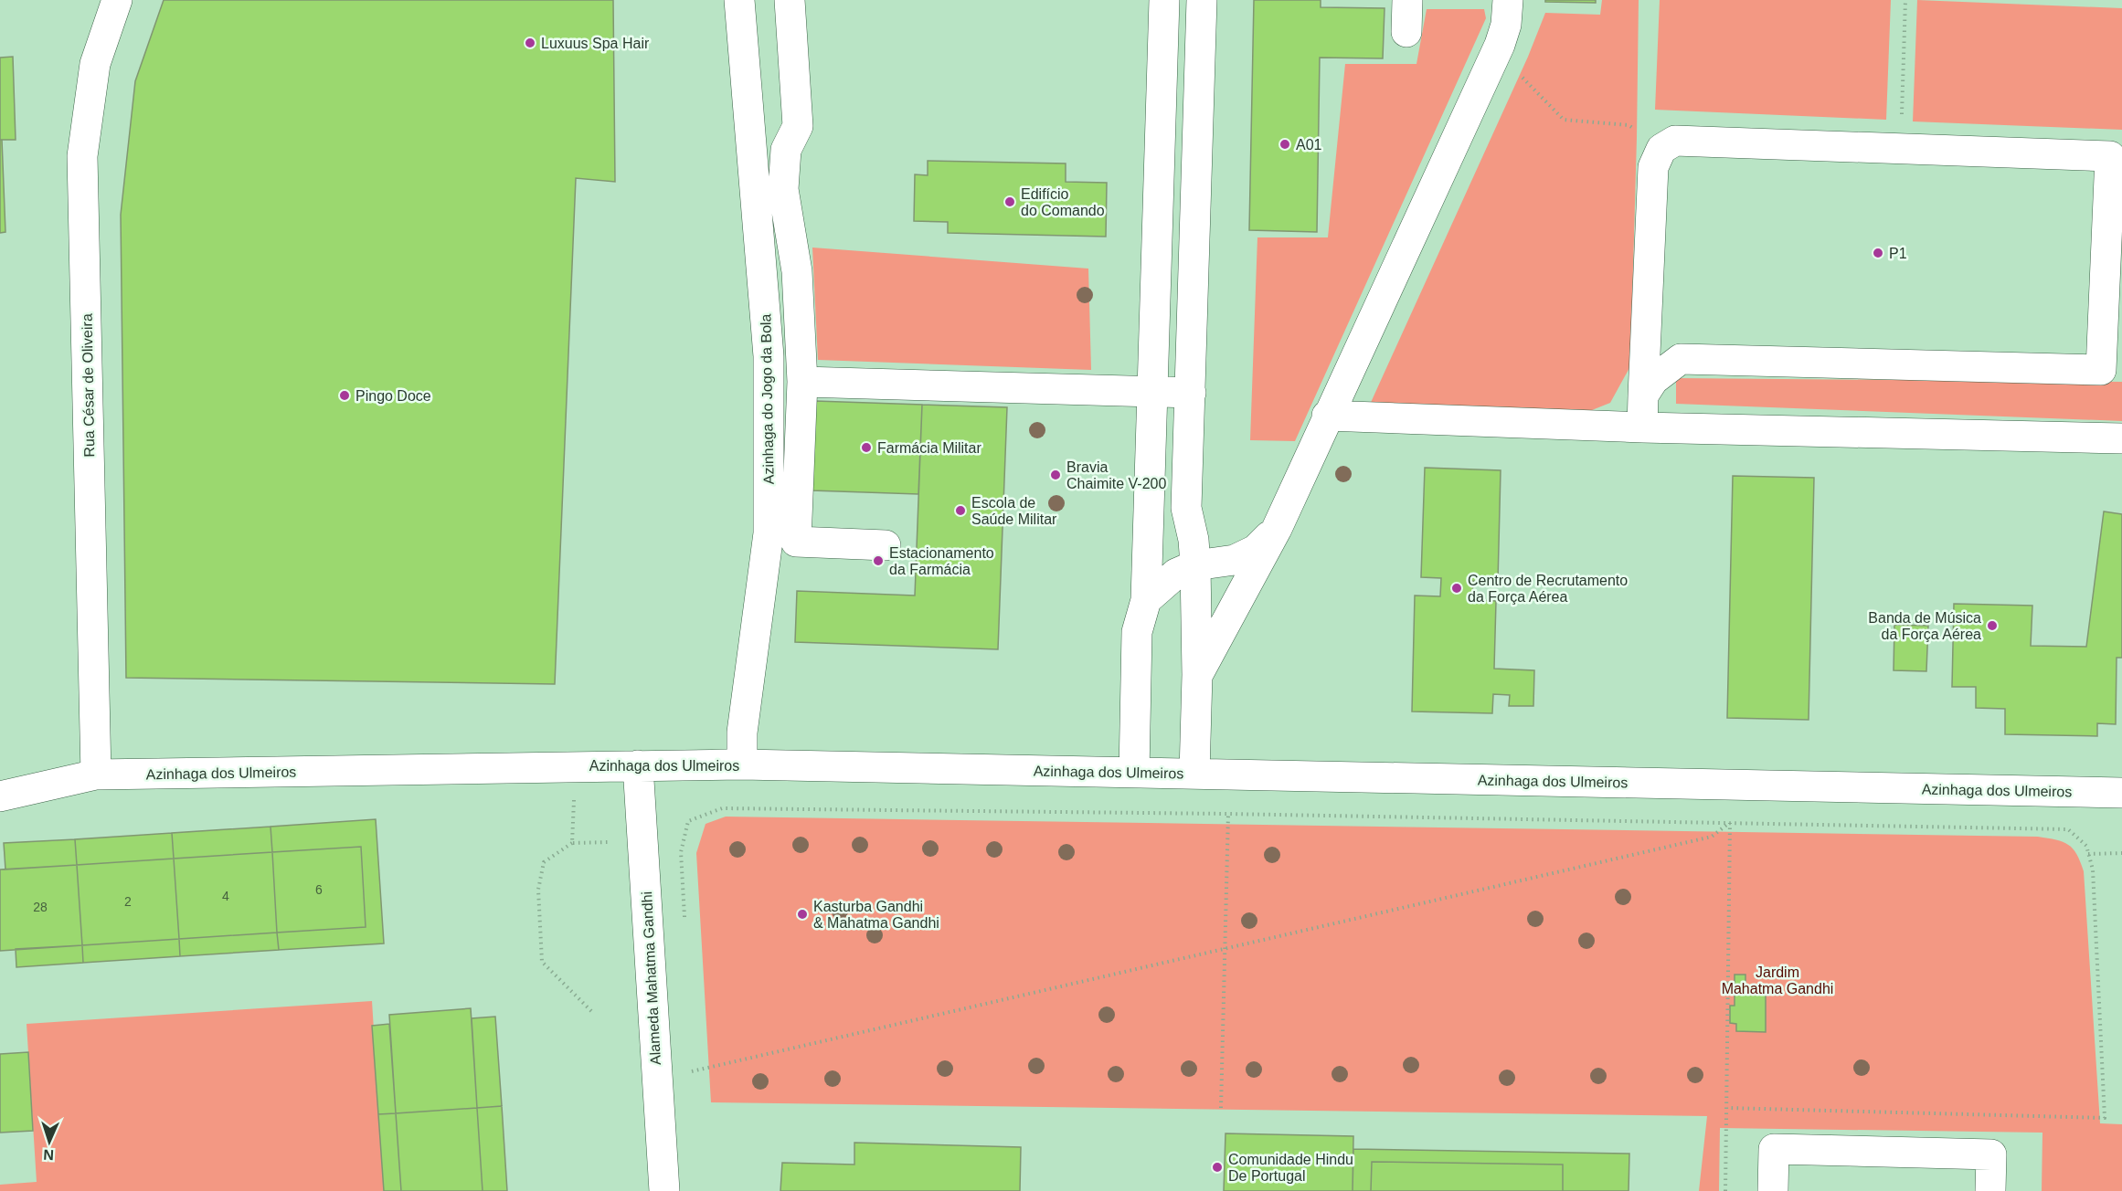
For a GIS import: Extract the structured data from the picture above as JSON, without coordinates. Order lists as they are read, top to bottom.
{
  "streets": {
    "street": [
      "Rua César de Oliveira",
      "Azinhaga do Jogo da Bola",
      "Azinhaga dos Ulmeiros",
      "Alameda Mahatma Gandhi"
    ]
  },
  "crossings": [
    ["Rua César de Oliveira", "Azinhaga dos Ulmeiros"],
    ["Azinhaga do Jogo da Bola", "Azinhaga dos Ulmeiros"],
    ["Azinhaga dos Ulmeiros", "Alameda Mahatma Gandhi"]
  ],
  "parks": ["Jardim Mahatma Gandhi"],
  "places": [
    "Luxuus Spa Hair",
    "A01",
    "Edifício do Comando",
    "P1",
    "Pingo Doce",
    "Farmácia Militar",
    "Bravia Chaimite V-200",
    "Escola de Saúde Militar",
    "Estacionamento da Farmácia",
    "Centro de Recrutamento da Força Aérea",
    "Banda de Música da Força Aérea",
    "Kasturba Gandhi & Mahatma Gandhi",
    "Comunidade Hindu De Portugal"
  ],
  "house_numbers": [
    "6",
    "4",
    "2",
    "28"
  ],
  "north": "bottom"
}
